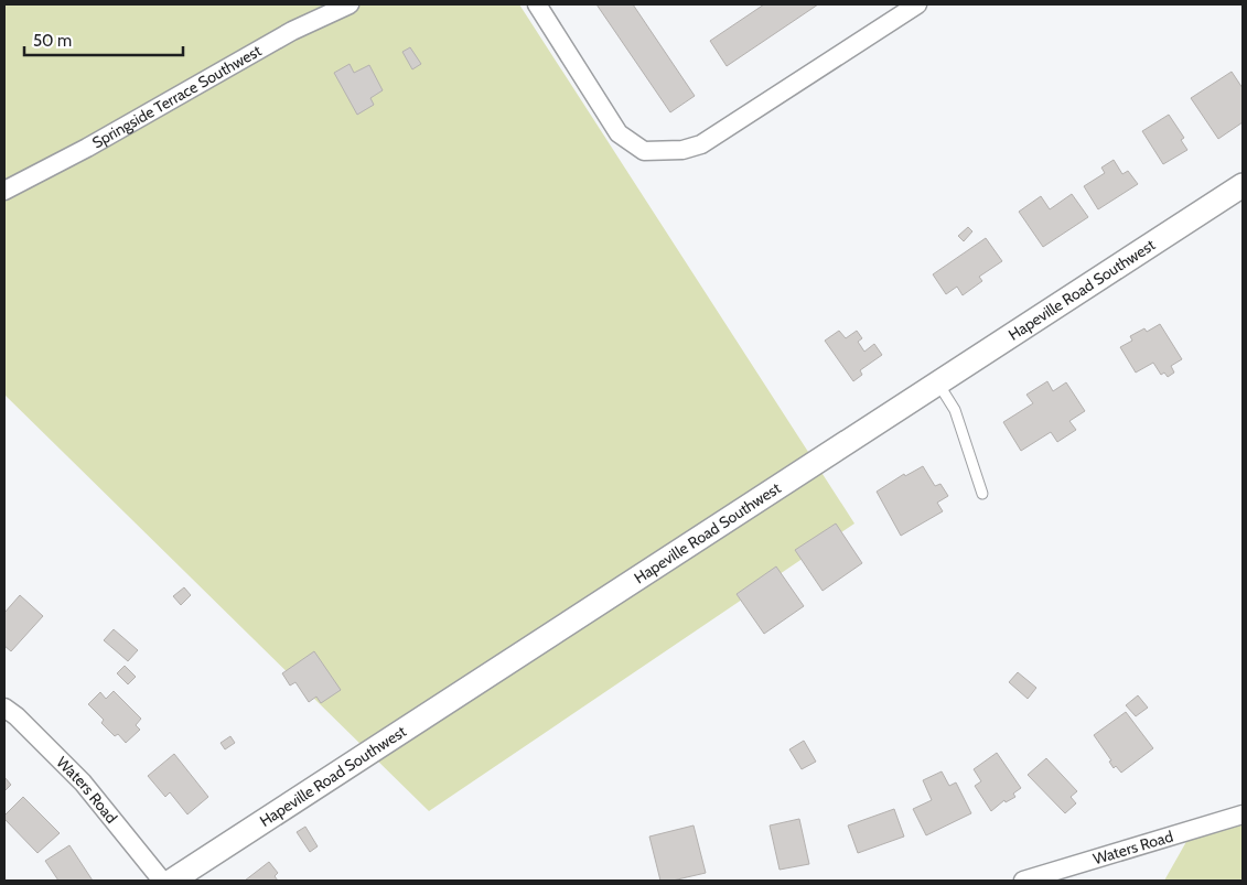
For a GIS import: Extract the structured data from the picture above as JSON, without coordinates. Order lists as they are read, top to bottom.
{
  "streets": {
    "street": ["Springside Terrace Southwest", "Hapeville Road Southwest", "Waters Road"]
  },
  "scale_bar": "50 m"
}
